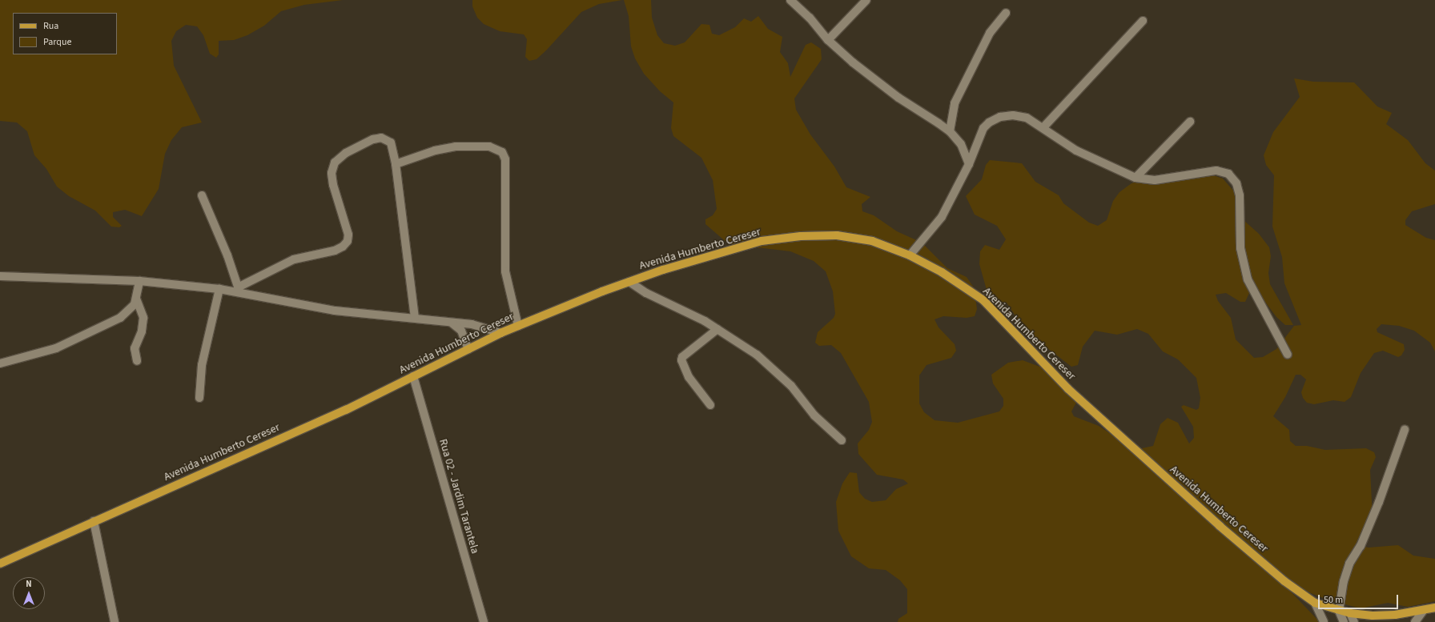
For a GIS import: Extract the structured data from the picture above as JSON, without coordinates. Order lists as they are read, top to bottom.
{
  "streets": {
    "main road": ["Avenida Humberto Cereser"],
    "street": ["Rua 02 - Jardim Tarantela"]
  },
  "crossings": [
    ["Avenida Humberto Cereser", "Rua 02 - Jardim Tarantela"]
  ],
  "legend": ["Rua", "Parque"],
  "scale_bar": "50 m",
  "north": "top"
}
